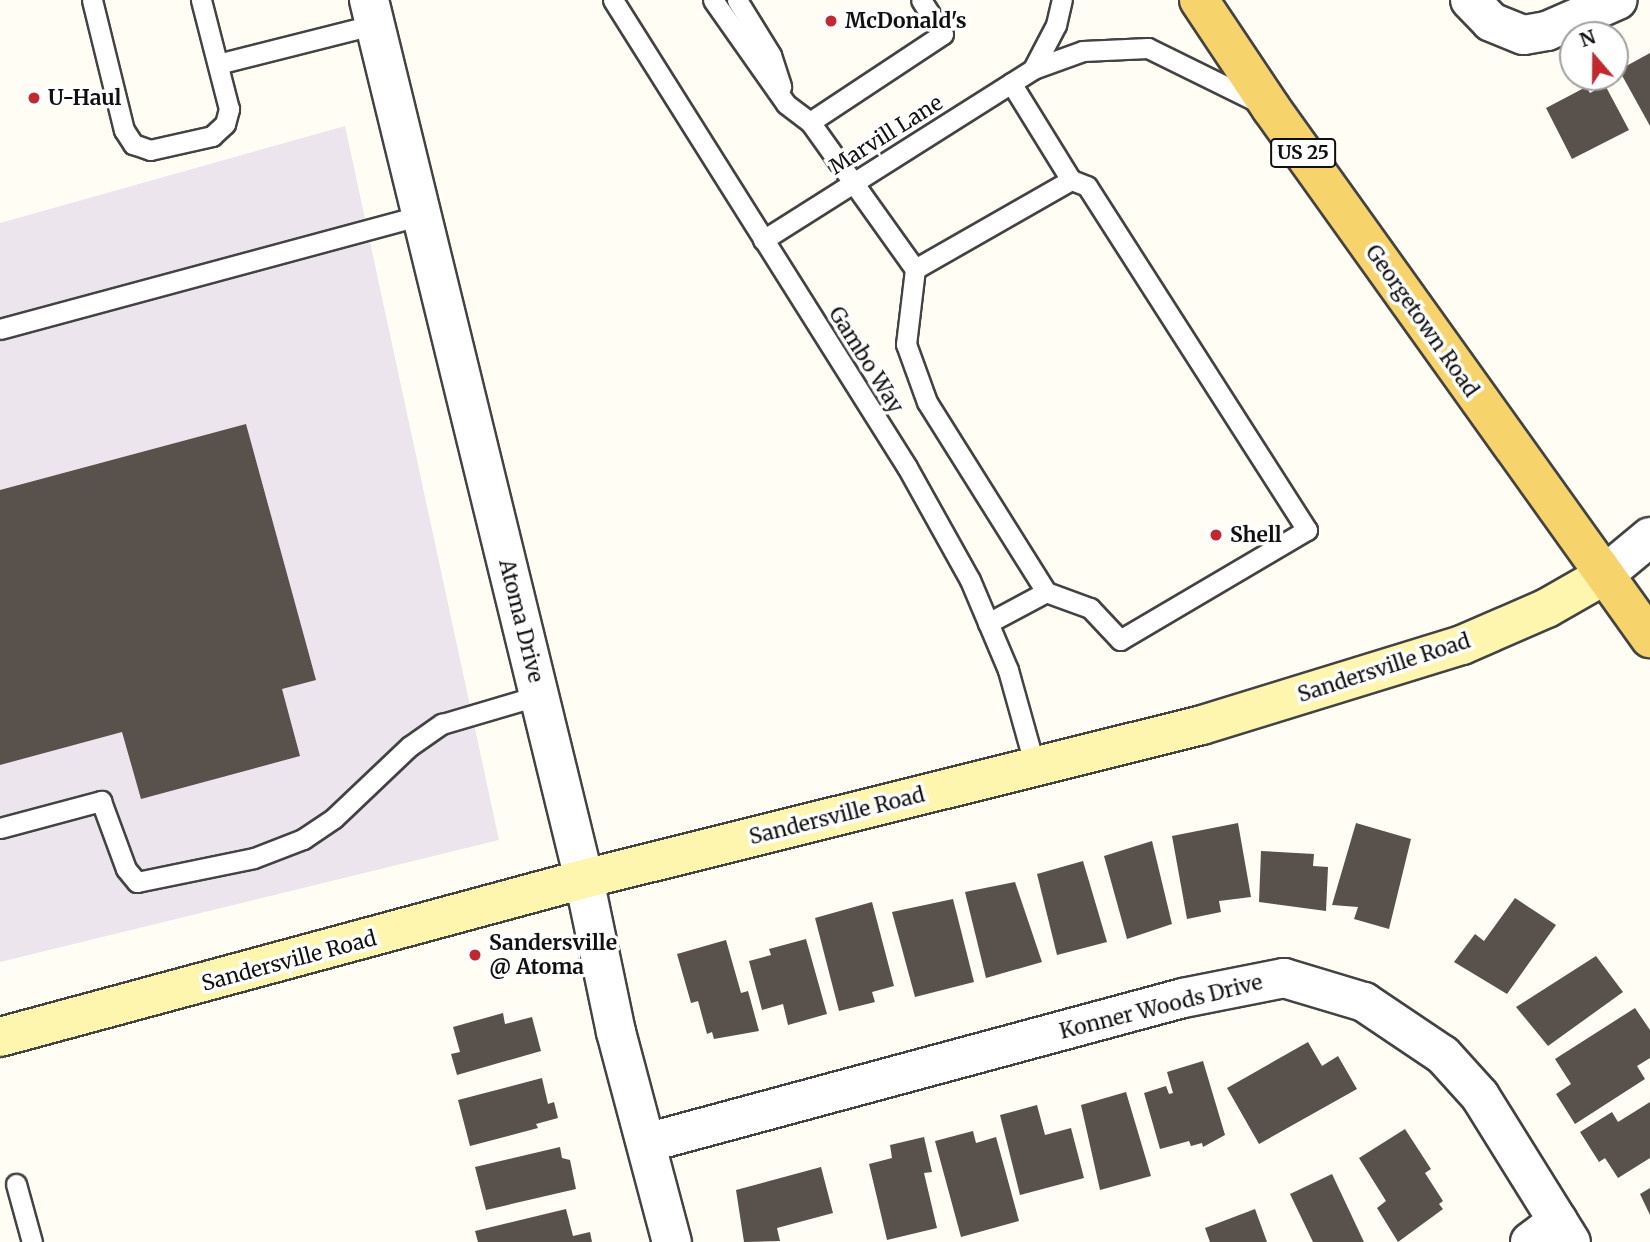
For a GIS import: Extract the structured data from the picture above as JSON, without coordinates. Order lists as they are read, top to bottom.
{
  "streets": {
    "main road": ["US 25", "Georgetown Road"],
    "street": ["Atoma Drive", "Sandersville Road", "Konner Woods Drive"],
    "lane": ["Marvill Lane", "Gambo Way"]
  },
  "crossings": [
    ["Marvill Lane", "Georgetown Road"],
    ["Marvill Lane", "Gambo Way"],
    ["Georgetown Road", "Sandersville Road"],
    ["Gambo Way", "Sandersville Road"],
    ["Atoma Drive", "Sandersville Road"],
    ["Atoma Drive", "Konner Woods Drive"]
  ],
  "places": [
    "McDonald's",
    "U-Haul",
    "Shell",
    "Sandersville @ Atoma"
  ],
  "north": "top"
}
